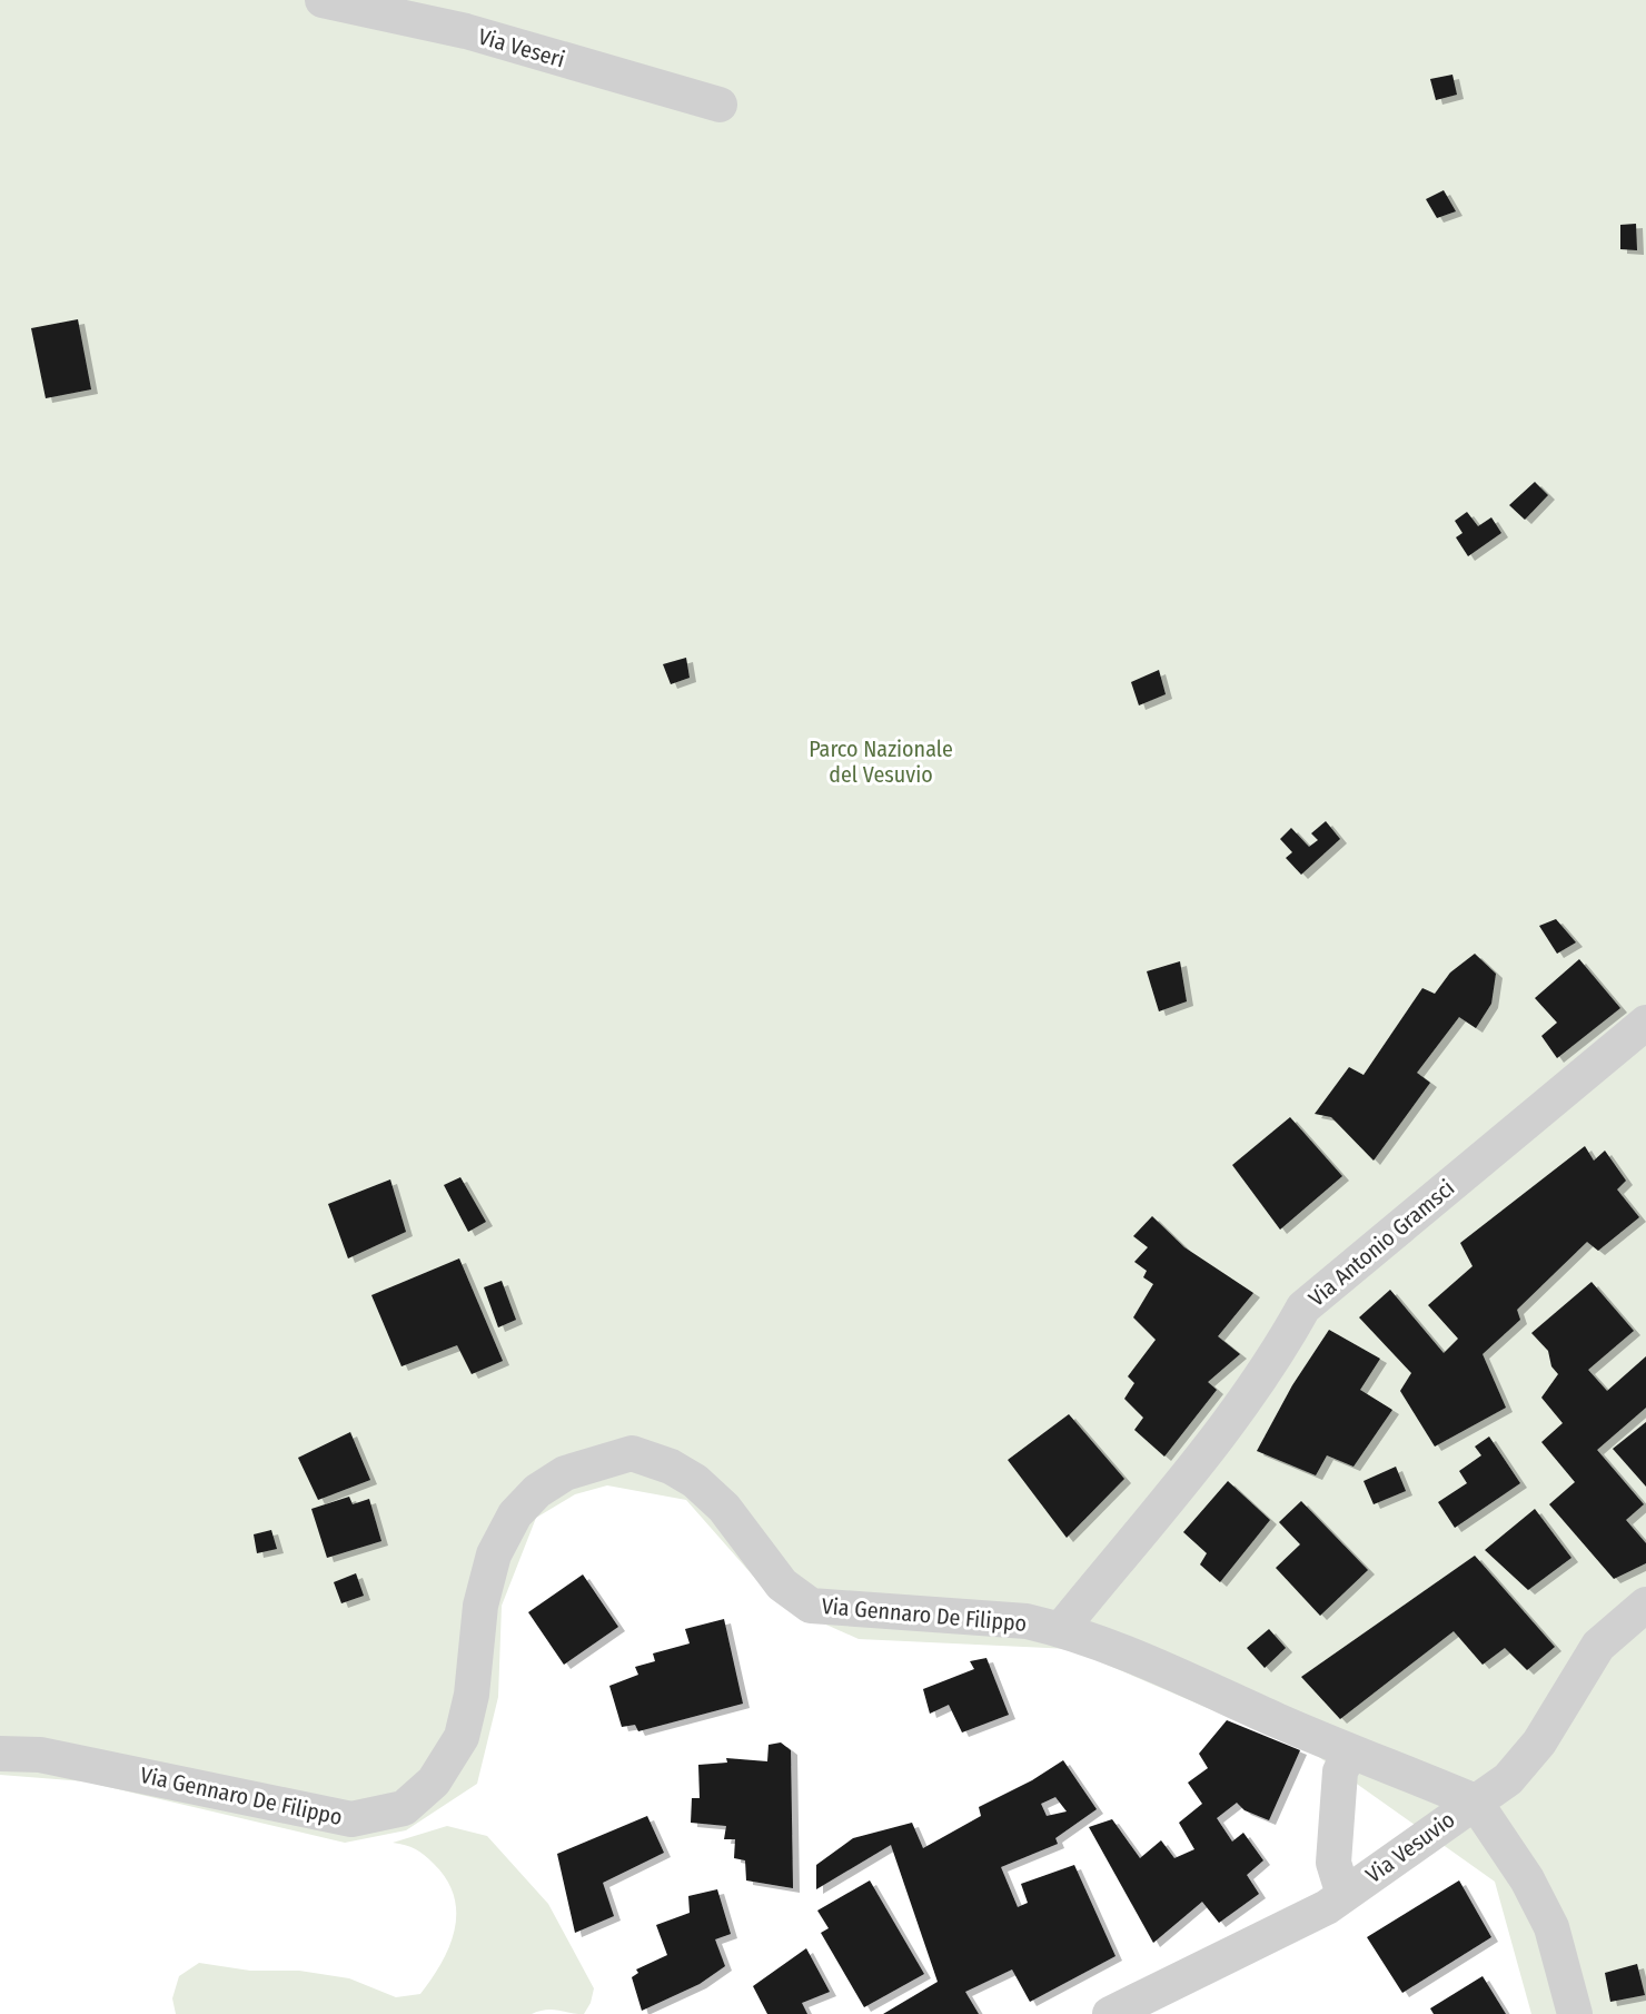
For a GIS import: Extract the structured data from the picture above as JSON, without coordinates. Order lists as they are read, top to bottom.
{
  "streets": {
    "street": [
      "Via Veseri",
      "Via Antonio Gramsci",
      "Via Gennaro De Filippo",
      "Via Vesuvio"
    ]
  },
  "crossings": [
    ["Via Antonio Gramsci", "Via Gennaro De Filippo"],
    ["Via Gennaro De Filippo", "Via Vesuvio"]
  ],
  "parks": ["Parco Nazionale del Vesuvio"]
}
